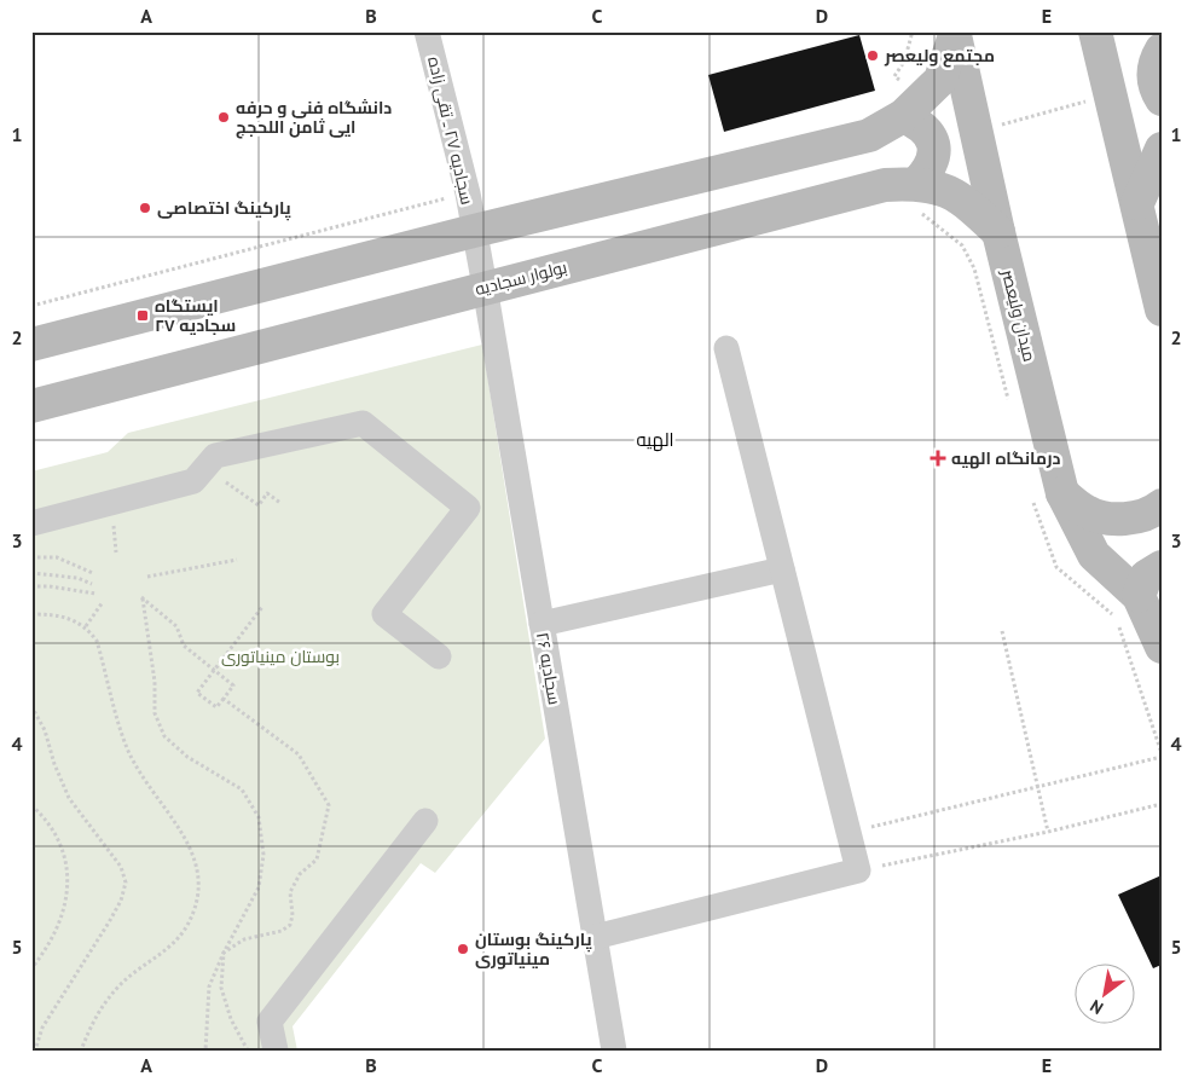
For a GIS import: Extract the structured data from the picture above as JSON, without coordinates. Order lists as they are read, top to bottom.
{
  "streets": {
    "main road": ["بولوار سجادیه", "میدان ولیعصر"],
    "street": ["سجادیه ۲۷ ـ تقی زاده", "سجادیه ۲۶"]
  },
  "crossings": [
    ["سجادیه ۲۷ ـ تقی زاده", "بولوار سجادیه"],
    ["سجادیه ۲۷ ـ تقی زاده", "سجادیه ۲۶"],
    ["بولوار سجادیه", "میدان ولیعصر"],
    ["بولوار سجادیه", "سجادیه ۲۶"]
  ],
  "districts": ["الهیه"],
  "parks": ["بوستان مینیاتوری"],
  "places": {
    "other": [
      "مجتمع ولیعصر",
      "دانشگاه فنی و حرفه ایی ثامن اللحجج",
      "پارکینگ اختصاصی",
      "پارکینگ بوستان مینیاتوری"
    ],
    "transit": ["ایستگاه سجادیه ۲۷"],
    "health": ["درمانگاه الهیه"]
  },
  "north": "bottom left",
  "grid": {
    "columns": [
      "A",
      "B",
      "C",
      "D",
      "E"
    ],
    "rows": [
      "1",
      "2",
      "3",
      "4",
      "5"
    ]
  }
}
